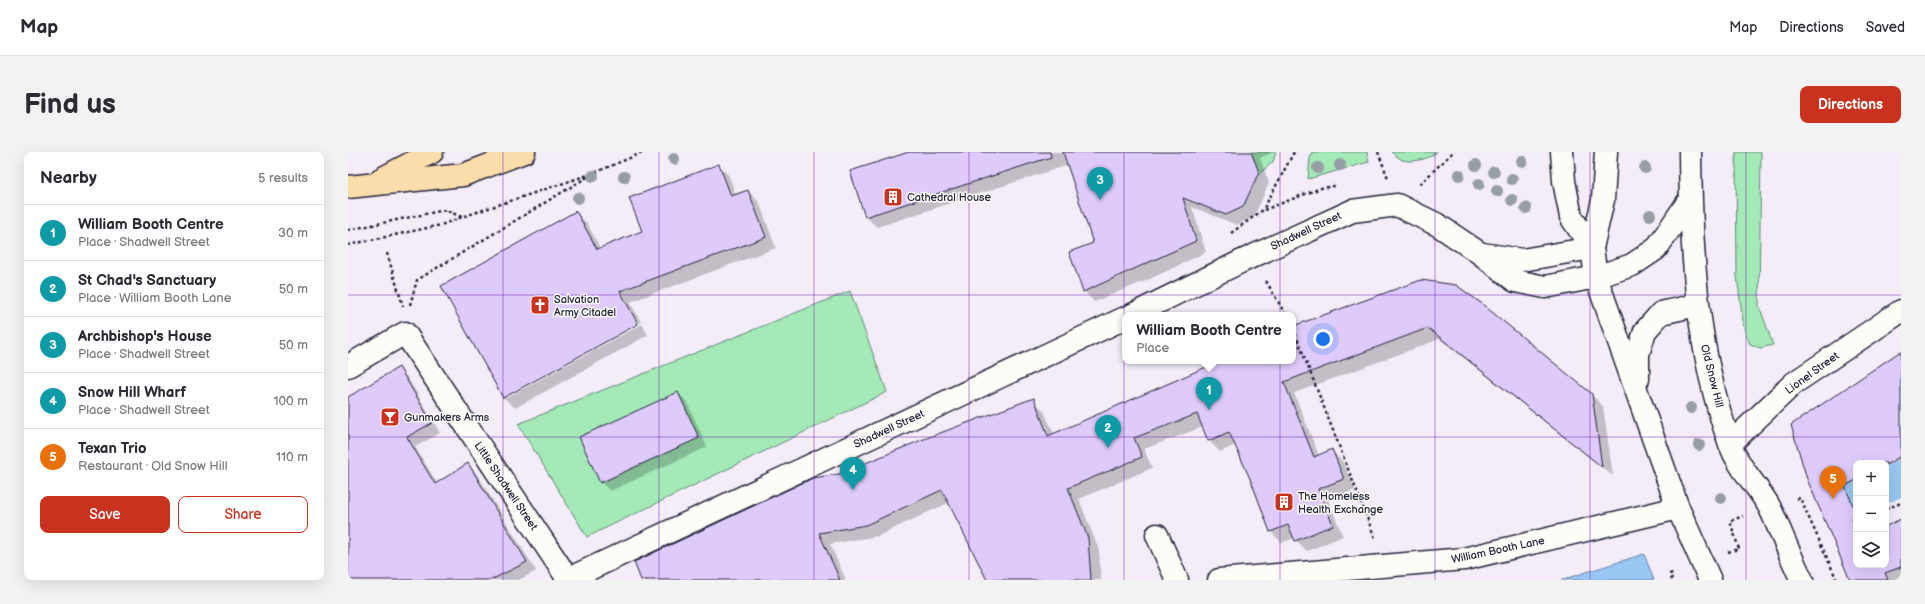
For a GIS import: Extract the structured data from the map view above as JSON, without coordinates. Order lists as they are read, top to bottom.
{
  "streets": {
    "street": [
      "Shadwell Street",
      "Lionel Street",
      "Old Snow Hill",
      "Little Shadwell Street",
      "William Booth Lane"
    ]
  },
  "crossings": [
    ["Shadwell Street", "Old Snow Hill"],
    ["Shadwell Street", "Little Shadwell Street"],
    ["Lionel Street", "Old Snow Hill"]
  ],
  "places": {
    "building": ["Cathedral House", "The Homeless Health Exchange"],
    "church": ["Salvation Army Citadel"],
    "bar": ["Gunmakers Arms"]
  },
  "page": {
    "header": "Map",
    "nav": ["Map", "Directions", "Saved"],
    "buttons": [
      "Directions",
      ["Save", "Share"]
    ],
    "title": "Find us",
    "heading": ["Nearby", "5 results"],
    "pins": [
      "3",
      "1",
      "2",
      "4",
      "5"
    ],
    "list": [
      {
        "mark": "1",
        "name": "William Booth Centre",
        "note": "Place · Shadwell Street",
        "value": "30 m"
      },
      {
        "mark": "2",
        "name": "St Chad's Sanctuary",
        "note": "Place · William Booth Lane",
        "value": "50 m"
      },
      {
        "mark": "3",
        "name": "Archbishop's House",
        "note": "Place · Shadwell Street",
        "value": "50 m"
      },
      {
        "mark": "4",
        "name": "Snow Hill Wharf",
        "note": "Place · Shadwell Street",
        "value": "100 m"
      },
      {
        "mark": "5",
        "name": "Texan Trio",
        "note": "Restaurant · Old Snow Hill",
        "value": "110 m"
      }
    ],
    "popup": ["William Booth Centre", "Place"],
    "map_buttons": ["+", "−"]
  }
}
